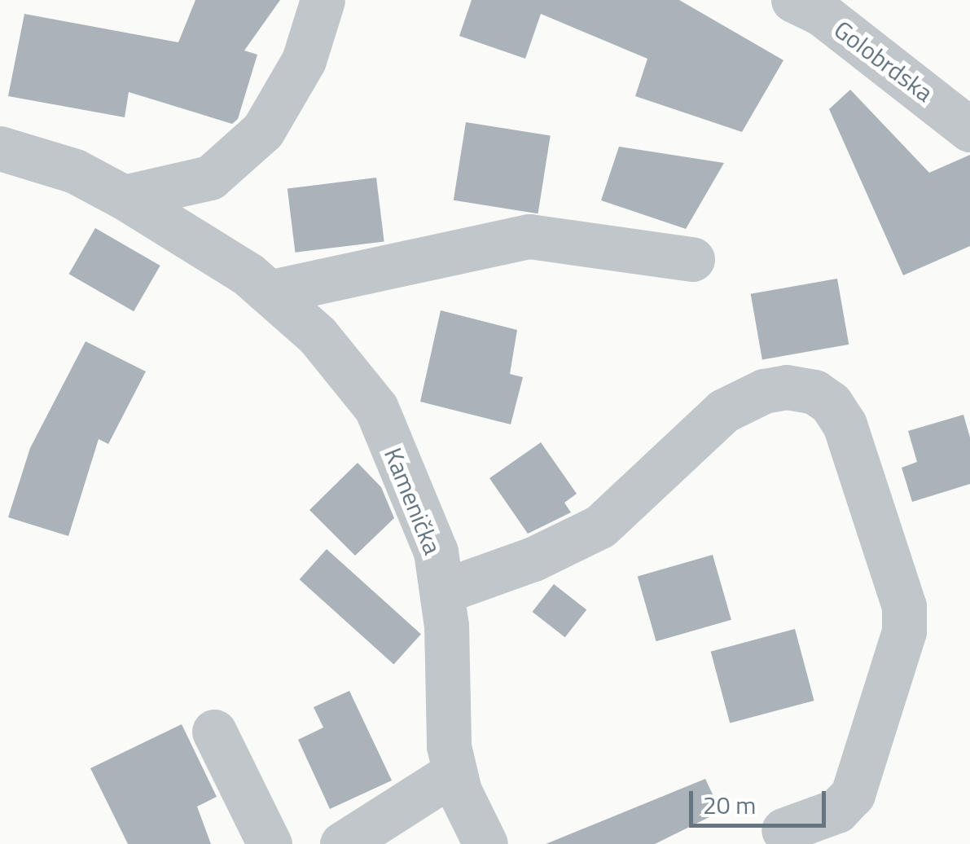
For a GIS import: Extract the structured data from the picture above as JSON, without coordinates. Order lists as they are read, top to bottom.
{
  "streets": {
    "street": ["Golobrdska", "Kamenička"]
  },
  "scale_bar": "20 m"
}
